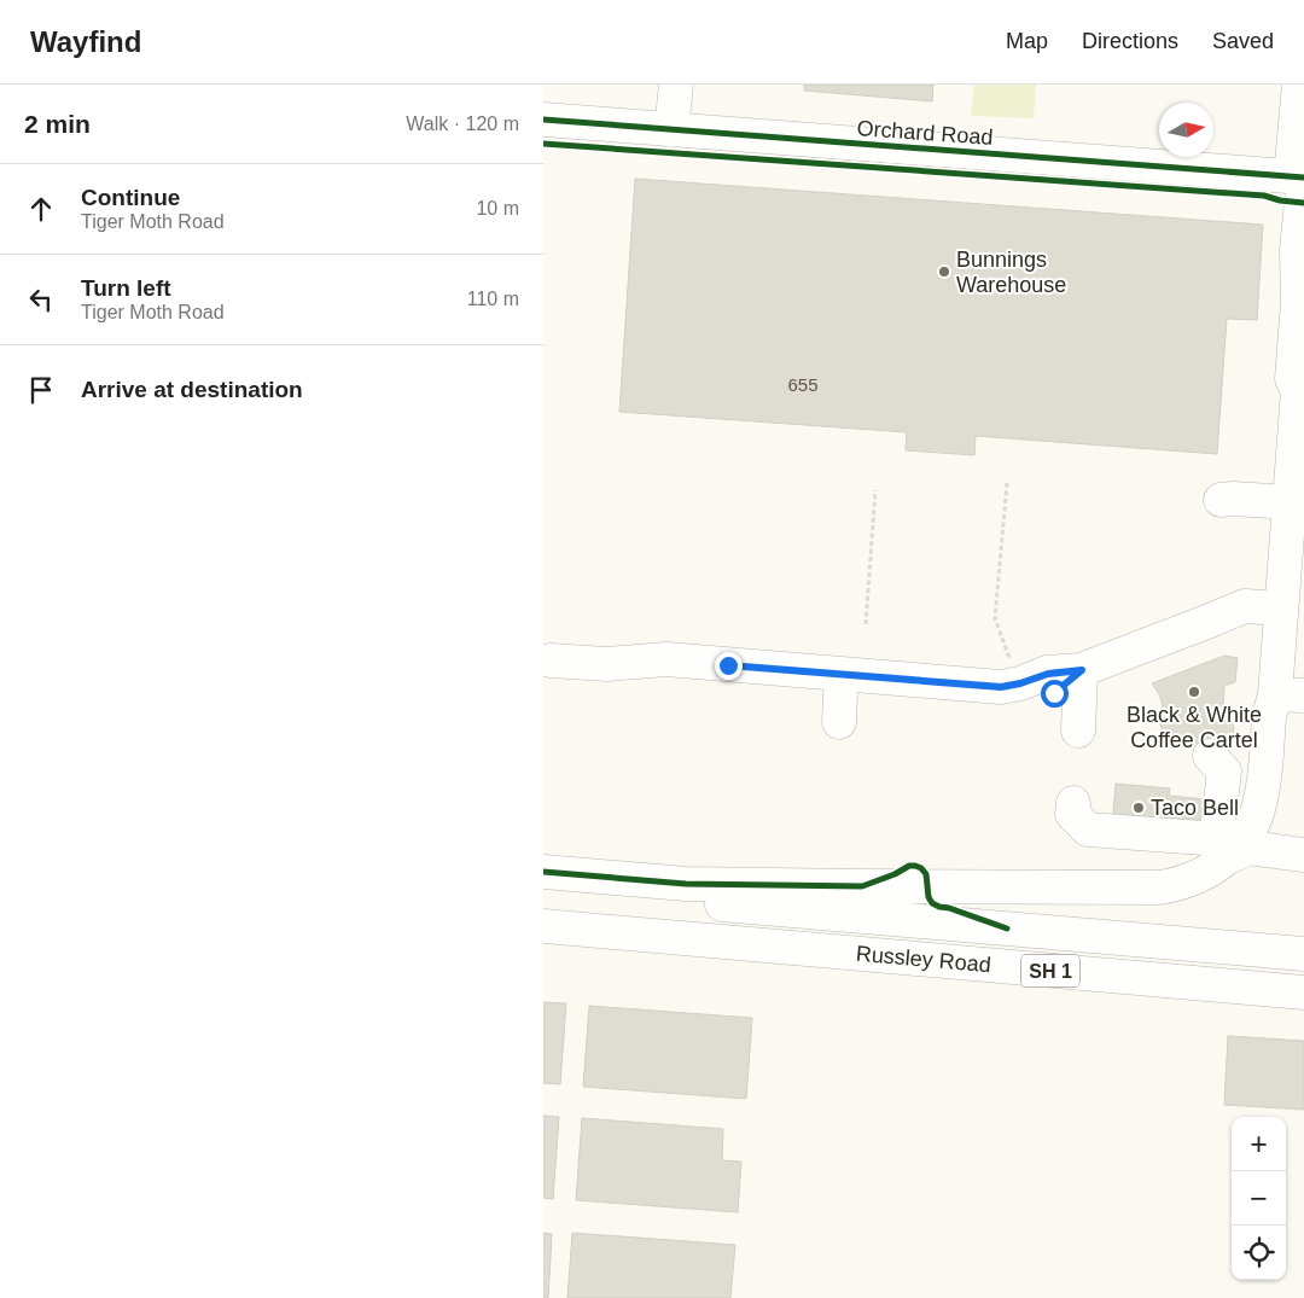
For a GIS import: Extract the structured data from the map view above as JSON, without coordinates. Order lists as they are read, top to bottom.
{
  "streets": {
    "main road": ["Orchard Road", "Russley Road", "SH 1"]
  },
  "places": ["Bunnings Warehouse", "Black & White Coffee Cartel", "Taco Bell"],
  "house_numbers": ["655"],
  "north": "right",
  "page": {
    "header": "Wayfind",
    "nav": ["Map", "Directions", "Saved"],
    "heading": ["2 min", "Walk · 120 m"],
    "list": [
      ["Continue", "Tiger Moth Road", "10 m"],
      ["Turn left", "Tiger Moth Road", "110 m"],
      "Arrive at destination"
    ],
    "map_buttons": ["+", "−"]
  }
}
